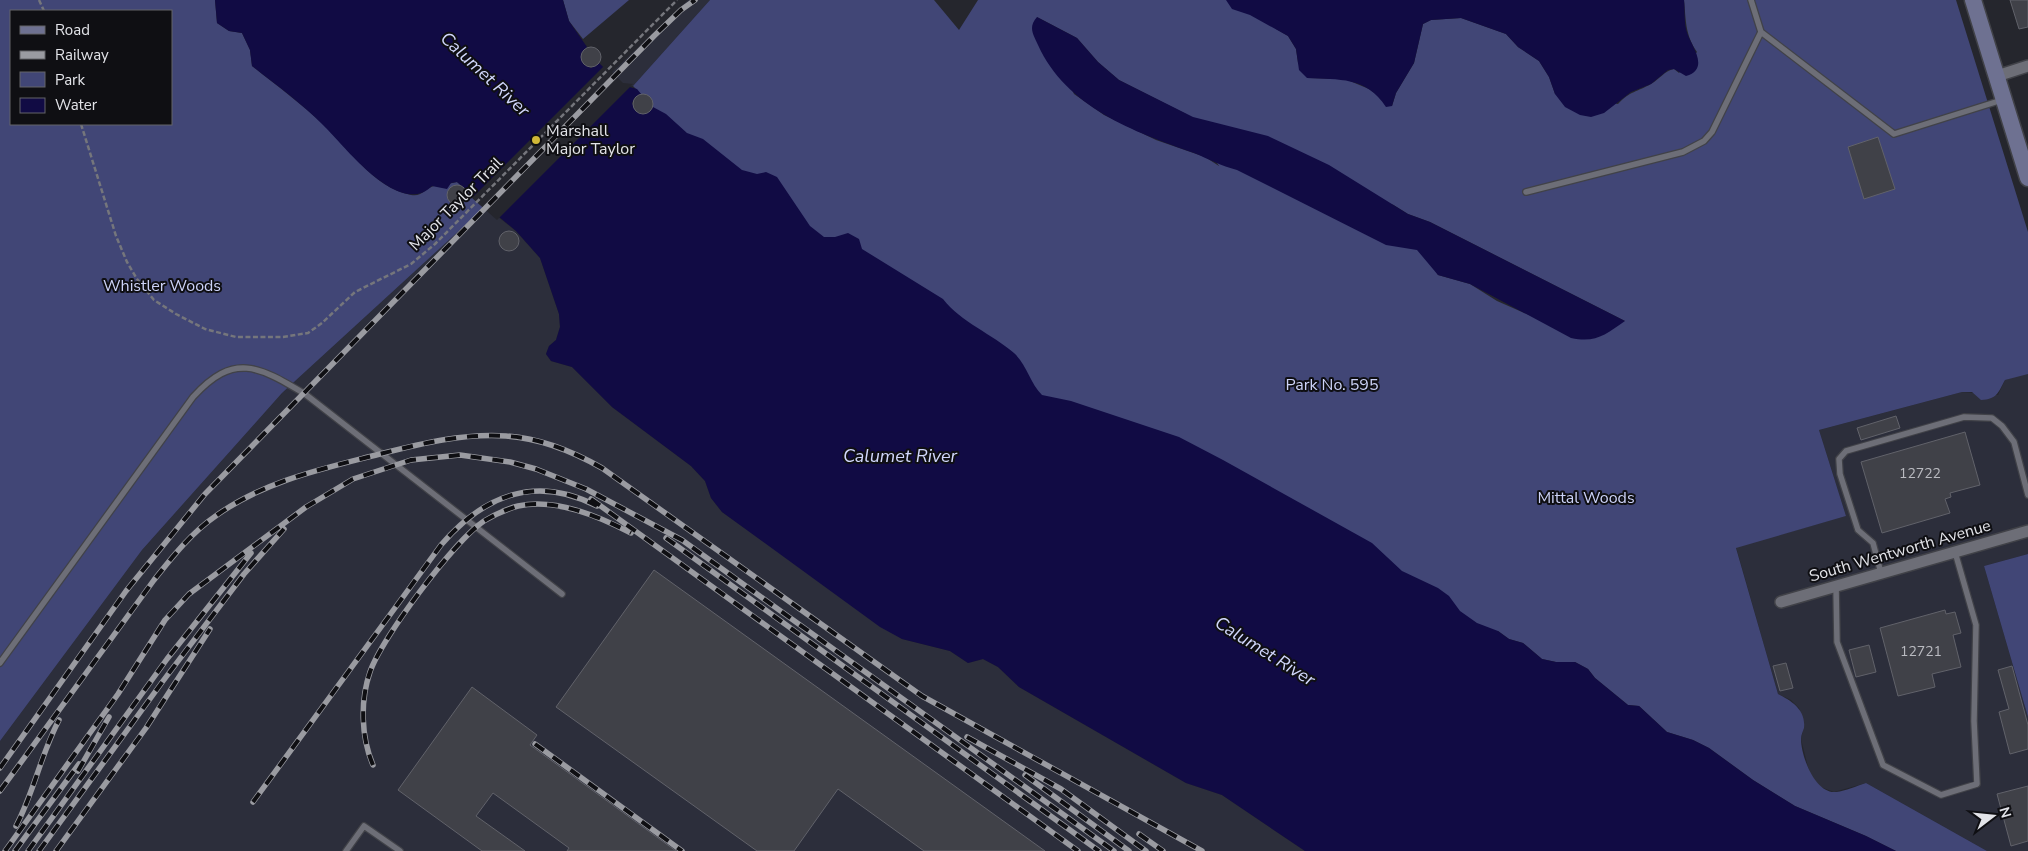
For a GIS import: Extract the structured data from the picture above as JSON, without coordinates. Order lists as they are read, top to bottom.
{
  "streets": {
    "street": ["South Wentworth Avenue"],
    "path": ["Major Taylor Trail"]
  },
  "water": ["Calumet River"],
  "parks": ["Whistler Woods", "Park No. 595", "Mittal Woods"],
  "places": ["Marshall Major Taylor"],
  "house_numbers": ["12722", "12721"],
  "legend": [
    "Road",
    "Railway",
    "Park",
    "Water"
  ],
  "north": "right"
}
